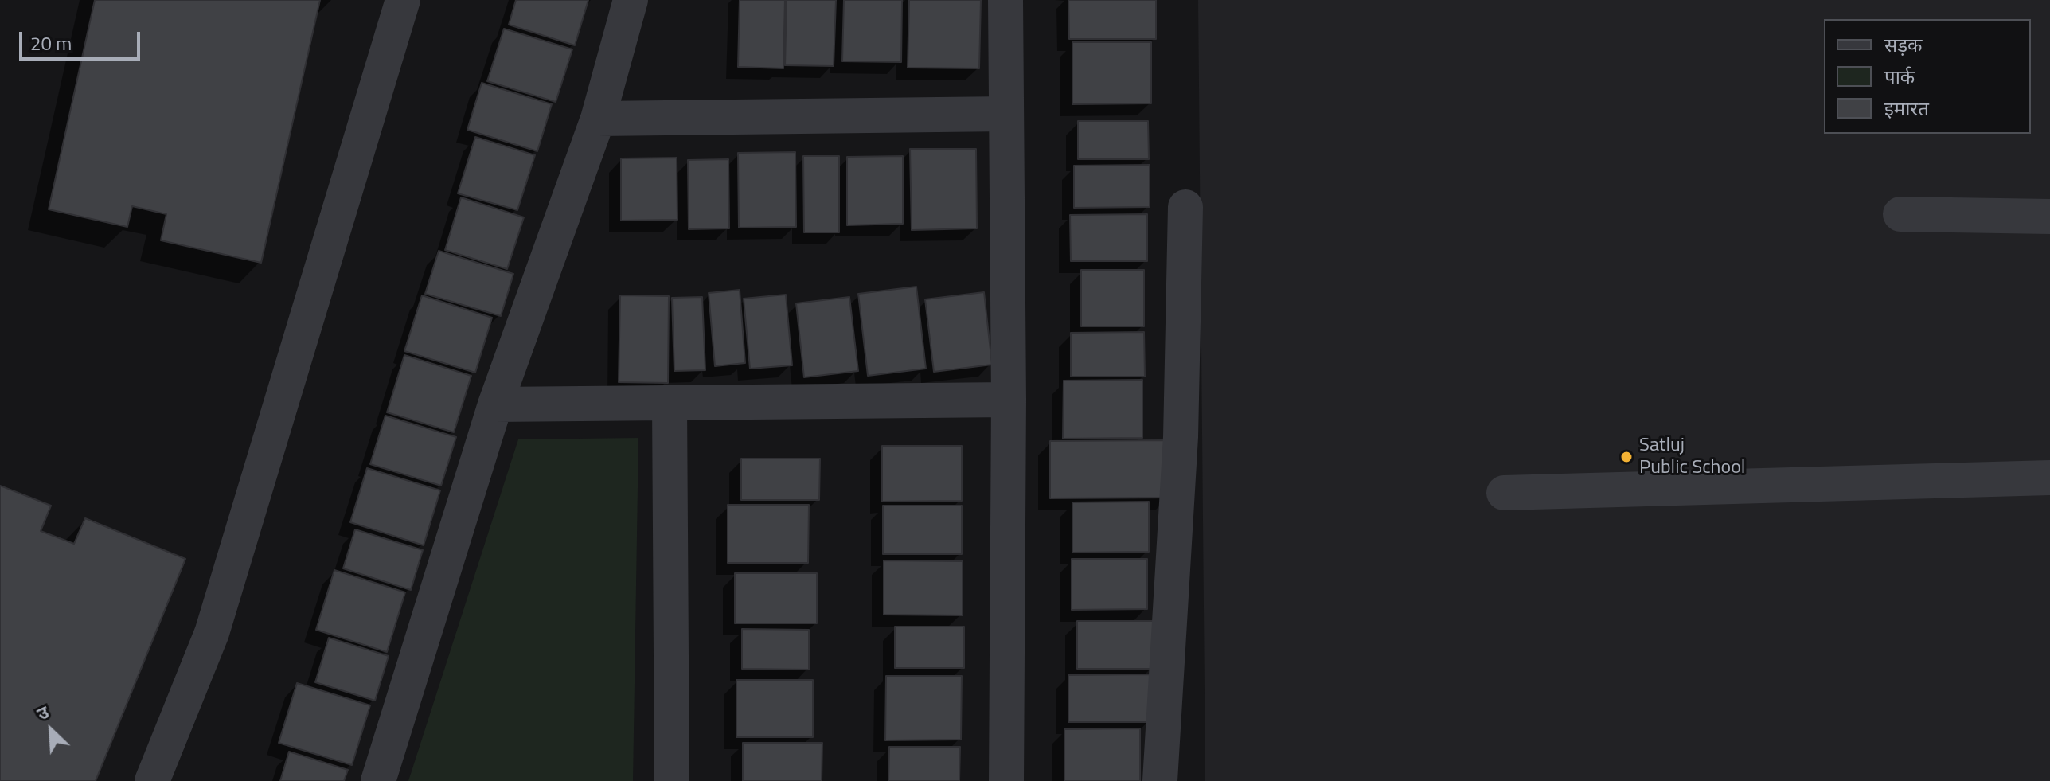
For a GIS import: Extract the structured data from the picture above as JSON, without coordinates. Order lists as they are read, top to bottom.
{
  "places": ["Satluj Public School"],
  "legend": ["सड़क", "पार्क", "इमारत"],
  "scale_bar": "20 m",
  "north": "top left"
}
